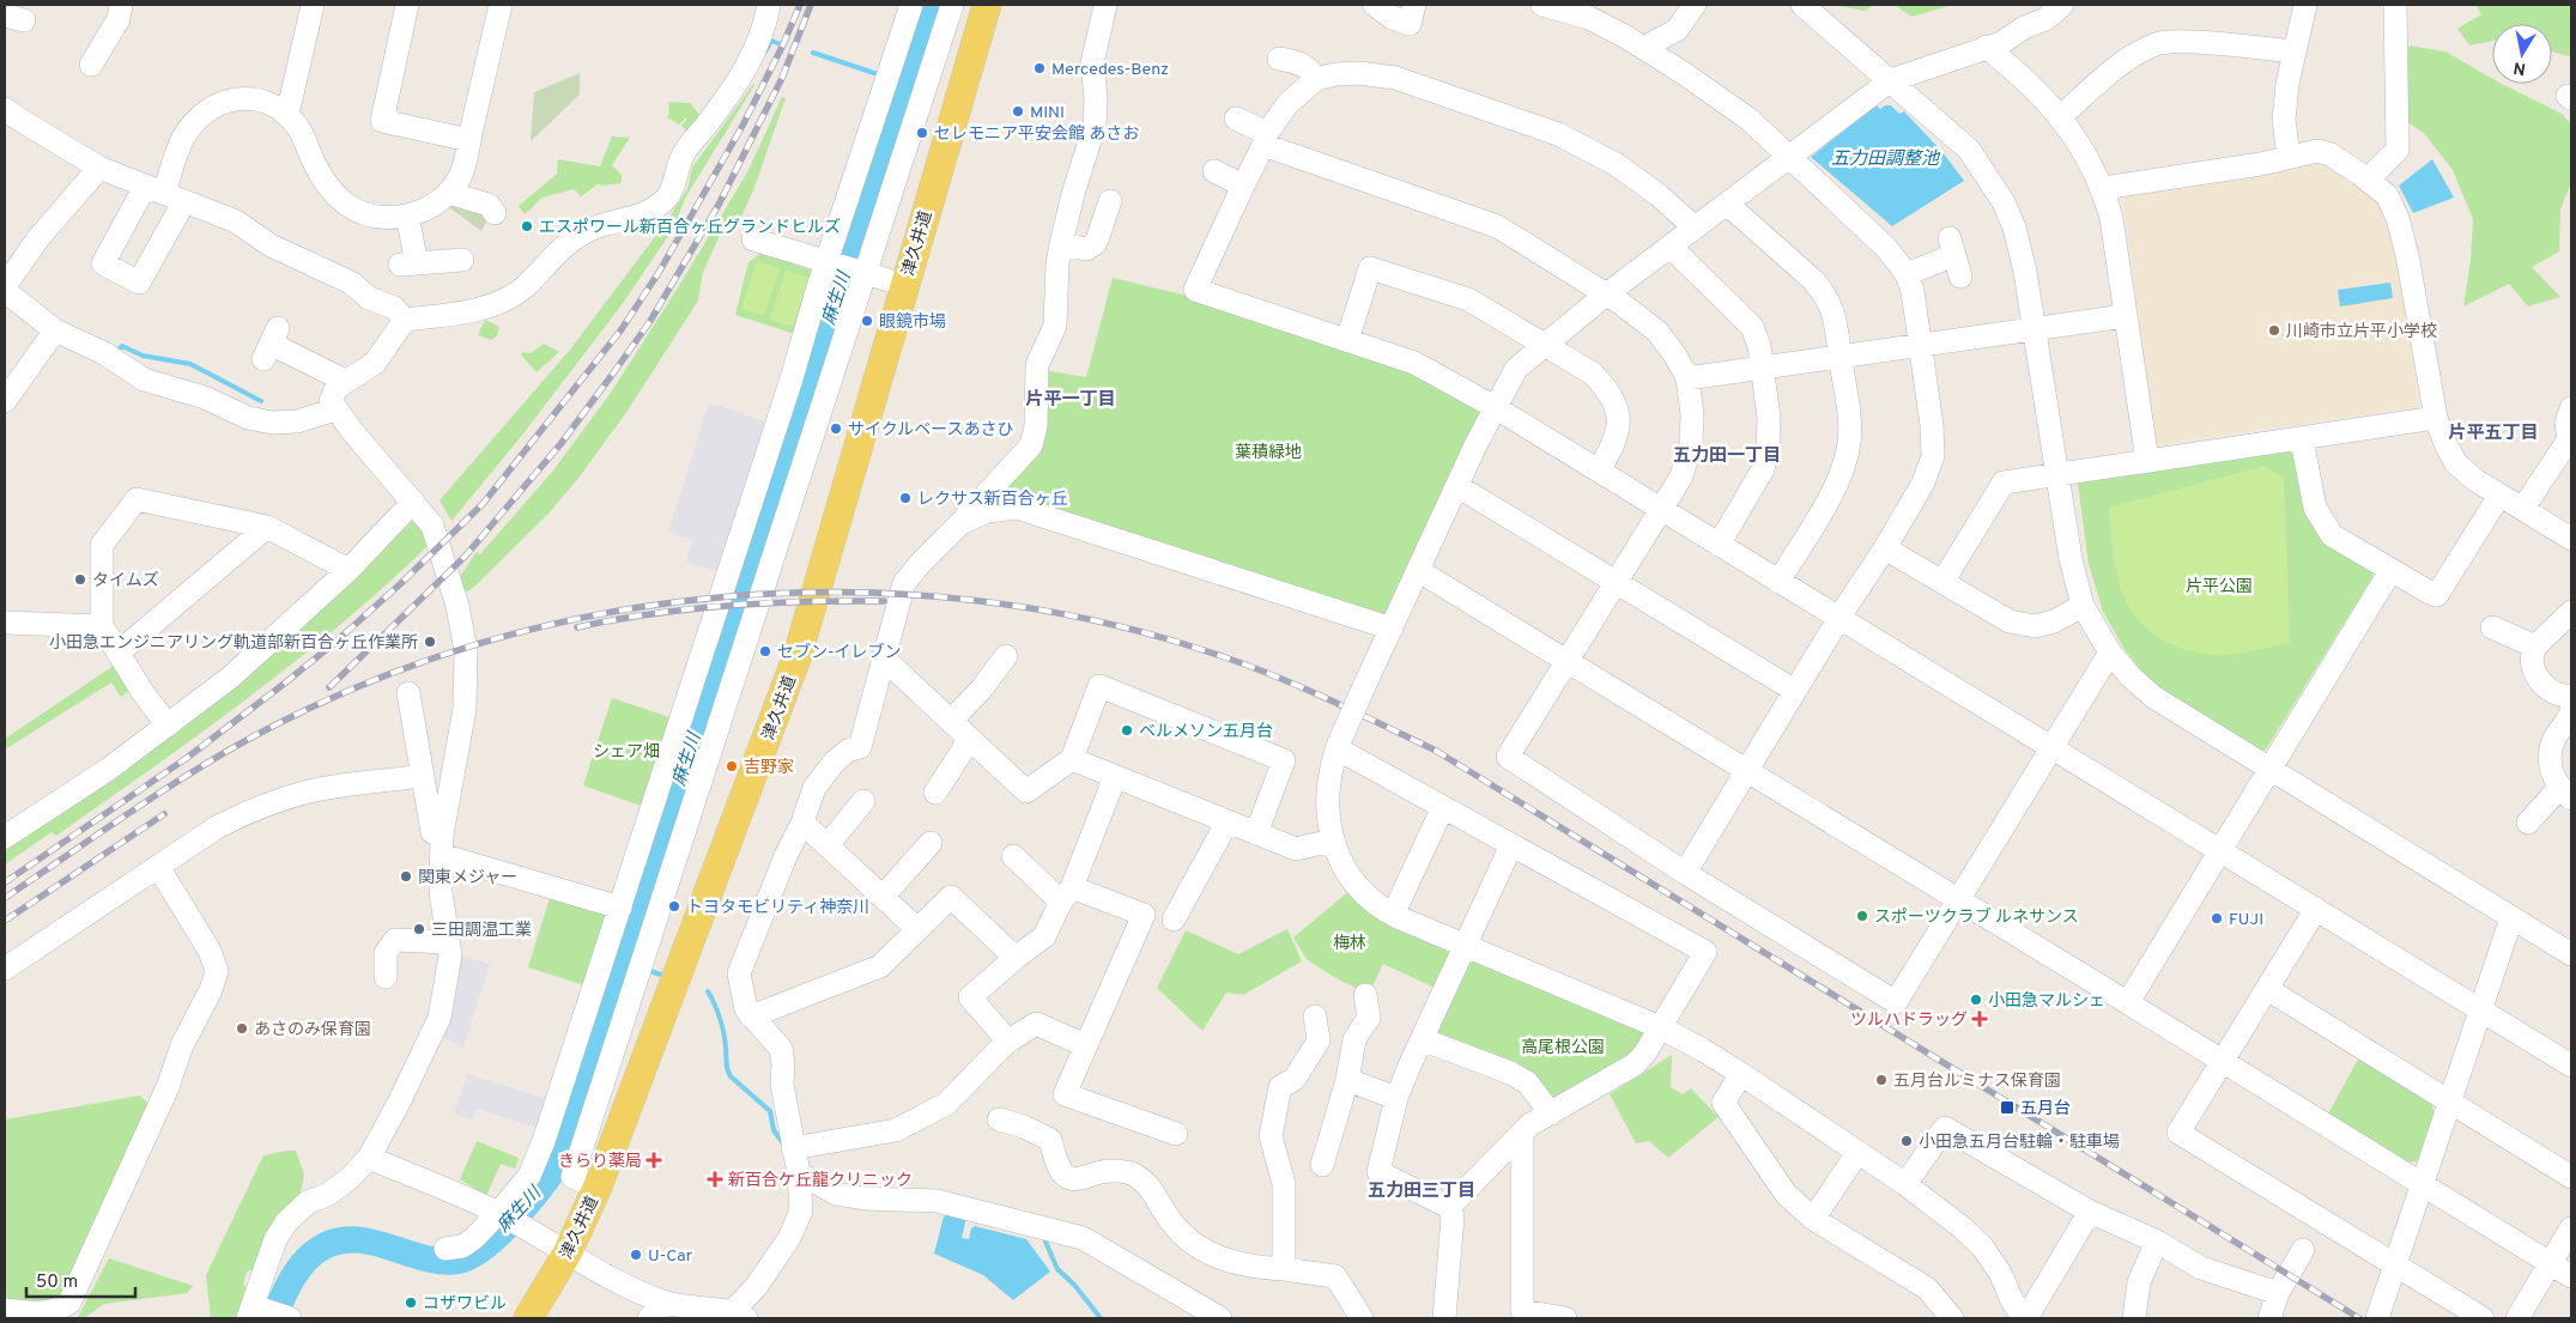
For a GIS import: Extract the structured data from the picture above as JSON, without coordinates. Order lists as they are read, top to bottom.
{
  "streets": {
    "main road": ["津久井道"]
  },
  "districts": [
    "片平一丁目",
    "片平五丁目",
    "五力田一丁目",
    "五力田三丁目"
  ],
  "water": ["五力田調整池", "麻生川"],
  "parks": [
    "葉積緑地",
    "片平公園",
    "シェア畑",
    "梅林",
    "高尾根公園"
  ],
  "places": {
    "other": [
      "Mercedes-Benz",
      "MINI",
      "セレモニア平安会館 あさお",
      "エスポワール新百合ヶ丘グランドヒルズ",
      "眼鏡市場",
      "川崎市立片平小学校",
      "サイクルベースあさひ",
      "レクサス新百合ヶ丘",
      "タイムズ",
      "小田急エンジニアリング軌道部新百合ヶ丘作業所",
      "セブン-イレブン",
      "ベルメソン五月台",
      "吉野家",
      "関東メジャー",
      "トヨタモビリティ神奈川",
      "スポーツクラブ ルネサンス",
      "FUJI",
      "三田調温工業",
      "小田急マルシェ",
      "あさのみ保育園",
      "五月台ルミナス保育園",
      "小田急五月台駐輪・駐車場",
      "U-Car",
      "コザワビル"
    ],
    "health": ["ツルハドラッグ", "きらり薬局", "新百合ケ丘龍クリニック"],
    "transit": ["五月台"]
  },
  "scale_bar": "50 m",
  "north": "bottom"
}
